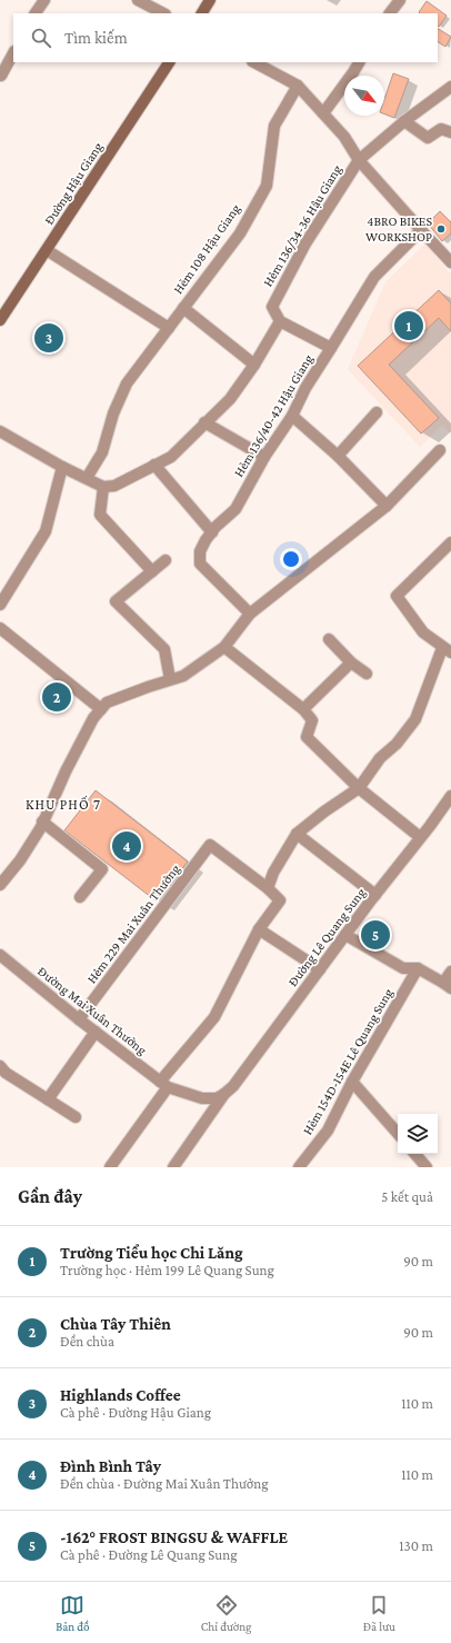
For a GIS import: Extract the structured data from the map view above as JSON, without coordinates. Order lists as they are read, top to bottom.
{
  "streets": {
    "main road": ["Đường Hậu Giang"],
    "street": [
      "Hẻm 136/34-36 Hậu Giang",
      "Hẻm 108 Hậu Giang",
      "Hẻm 136/40-42 Hậu Giang",
      "Hẻm 229 Mai Xuân Thưởng",
      "Đường Lê Quang Sung",
      "Đường Mai Xuân Thưởng",
      "Hẻm 154D-154E Lê Quang Sung"
    ]
  },
  "crossings": [
    ["Hẻm 229 Mai Xuân Thưởng", "Đường Mai Xuân Thưởng"]
  ],
  "districts": ["KHU PHỐ 7"],
  "places": ["4BRO BIKES WORKSHOP"],
  "north": "bottom right",
  "page": {
    "search": "Tìm kiếm",
    "pins": [
      "1",
      "3",
      "2",
      "4",
      "5"
    ],
    "heading": ["Gần đây", "5 kết quả"],
    "list": [
      {
        "mark": "1",
        "name": "Trường Tiểu học Chi Lăng",
        "note": "Trường học · Hẻm 199 Lê Quang Sung",
        "value": "90 m"
      },
      {
        "mark": "2",
        "name": "Chùa Tây Thiên",
        "note": "Đền chùa",
        "value": "90 m"
      },
      {
        "mark": "3",
        "name": "Highlands Coffee",
        "note": "Cà phê · Đường Hậu Giang",
        "value": "110 m"
      },
      {
        "mark": "4",
        "name": "Đình Bình Tây",
        "note": "Đền chùa · Đường Mai Xuân Thưởng",
        "value": "110 m"
      },
      {
        "mark": "5",
        "name": "-162° FROST BINGSU & WAFFLE",
        "note": "Cà phê · Đường Lê Quang Sung",
        "value": "130 m"
      }
    ],
    "nav": ["Bản đồ", "Chỉ đường", "Đã lưu"]
  }
}
